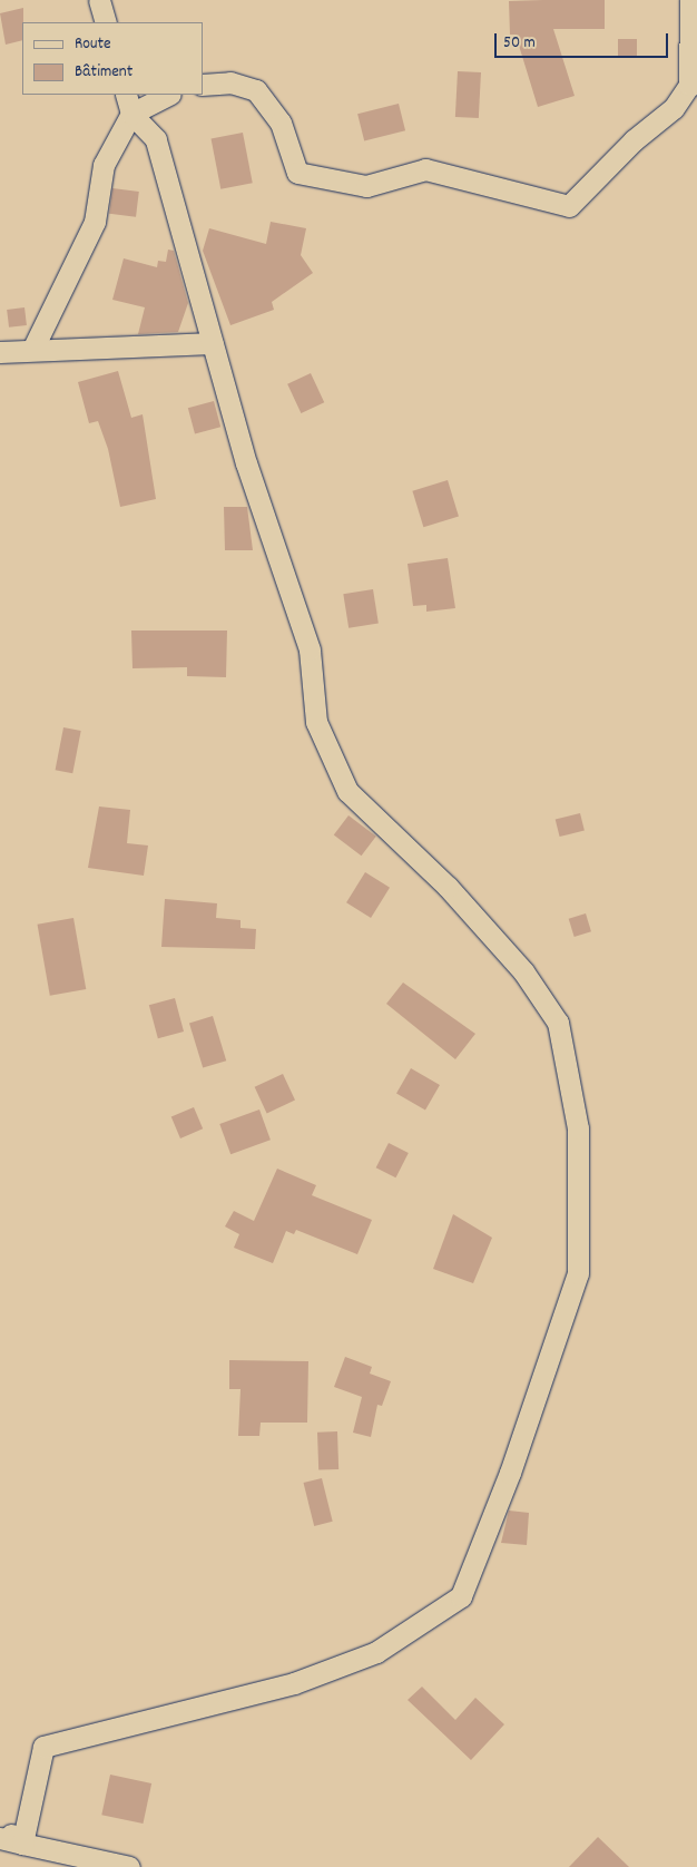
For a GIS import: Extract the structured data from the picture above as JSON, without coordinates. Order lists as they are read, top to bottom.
{
  "legend": ["Route", "Bâtiment"],
  "scale_bar": "50 m"
}
